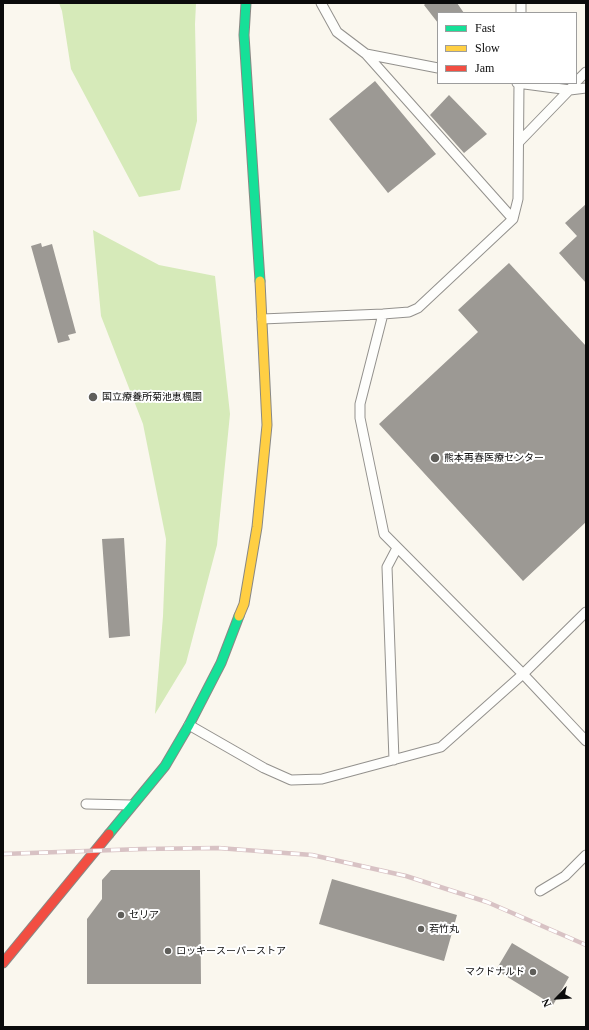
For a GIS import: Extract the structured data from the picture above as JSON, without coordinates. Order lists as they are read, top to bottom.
{
  "places": [
    "国立療養所菊池恵楓園",
    "熊本再春医療センター",
    "セリア",
    "若竹丸",
    "ロッキースーパーストア",
    "マクドナルド"
  ],
  "legend": ["Fast", "Slow", "Jam"],
  "north": "bottom left"
}
